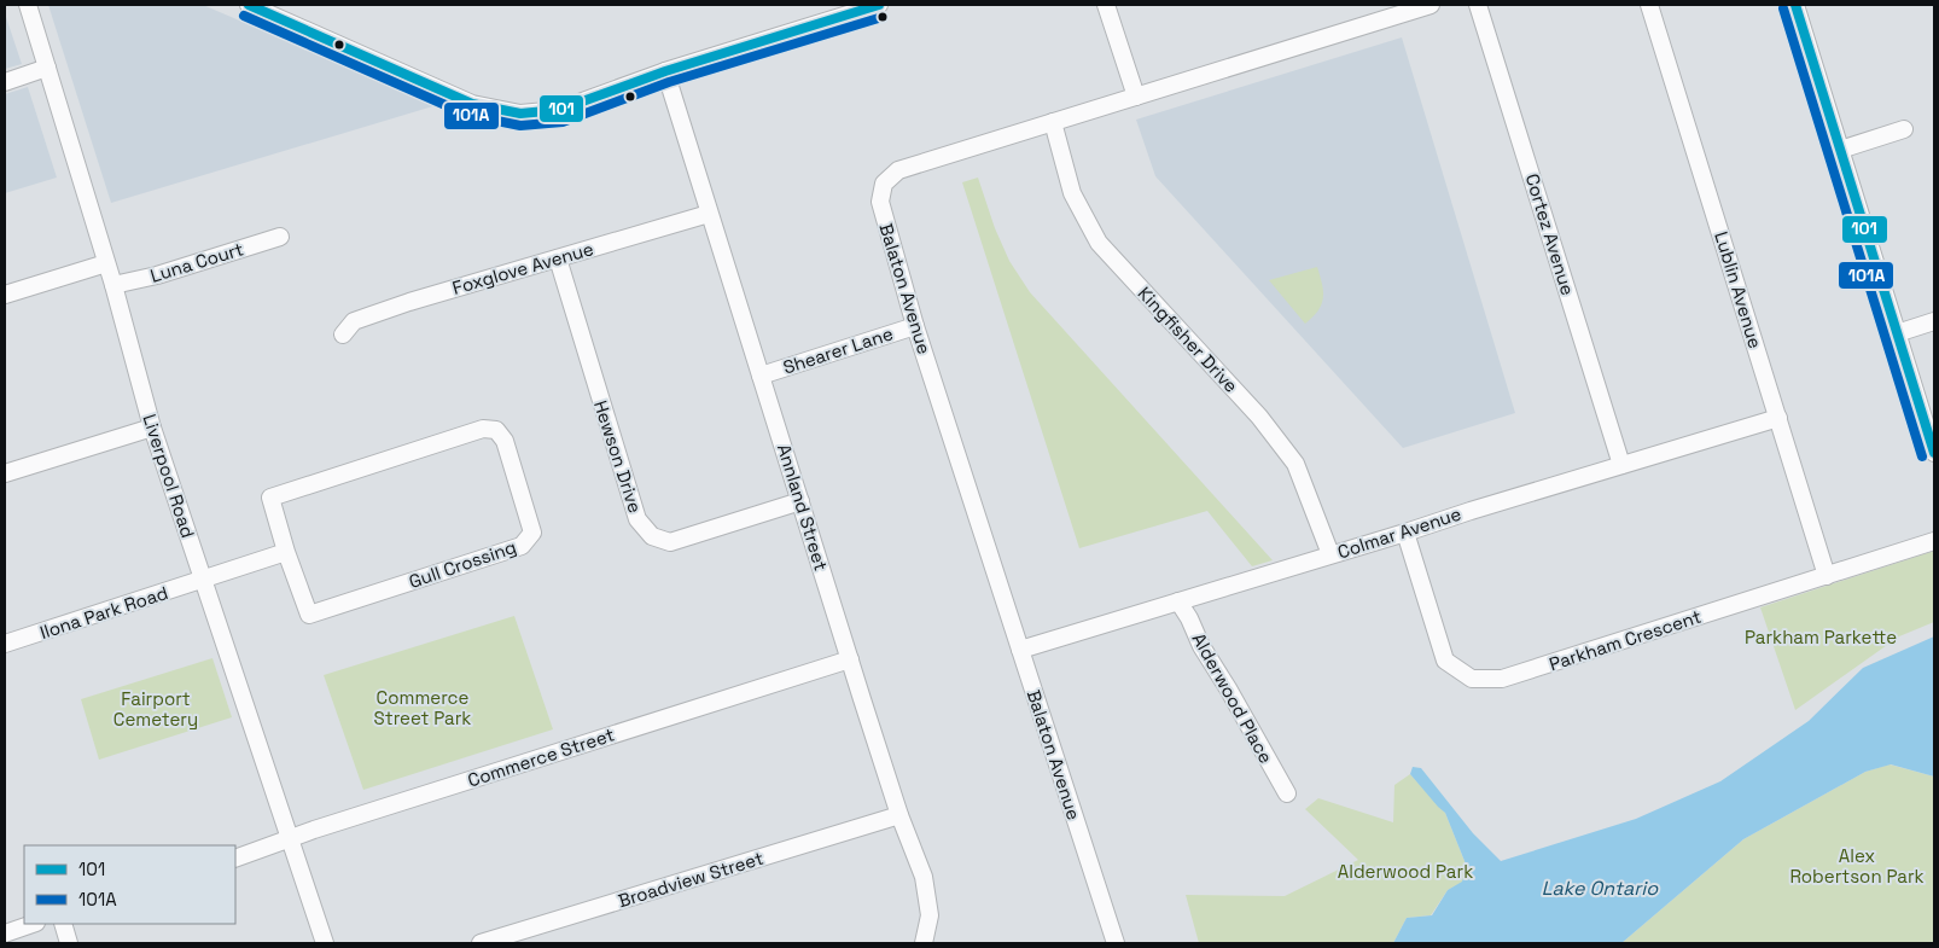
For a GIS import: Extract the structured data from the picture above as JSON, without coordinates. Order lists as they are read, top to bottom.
{
  "streets": {
    "street": [
      "Cortez Avenue",
      "Luna Court",
      "Foxglove Avenue",
      "Balaton Avenue",
      "Lublin Avenue",
      "Kingfisher Drive",
      "Shearer Lane",
      "Hewson Drive",
      "Liverpool Road",
      "Annland Street",
      "Colmar Avenue",
      "Gull Crossing",
      "Ilona Park Road",
      "Parkham Crescent",
      "Alderwood Place",
      "Commerce Street",
      "Broadview Street"
    ]
  },
  "crossings": [
    ["Cortez Avenue", "Colmar Avenue"],
    ["Luna Court", "Liverpool Road"],
    ["Foxglove Avenue", "Hewson Drive"],
    ["Foxglove Avenue", "Annland Street"],
    ["Balaton Avenue", "Kingfisher Drive"],
    ["Balaton Avenue", "Shearer Lane"],
    ["Balaton Avenue", "Colmar Avenue"],
    ["Lublin Avenue", "Colmar Avenue"],
    ["Lublin Avenue", "Parkham Crescent"],
    ["Kingfisher Drive", "Colmar Avenue"],
    ["Shearer Lane", "Annland Street"],
    ["Hewson Drive", "Annland Street"],
    ["Liverpool Road", "Ilona Park Road"],
    ["Liverpool Road", "Commerce Street"],
    ["Annland Street", "Commerce Street"],
    ["Annland Street", "Broadview Street"],
    ["Colmar Avenue", "Parkham Crescent"],
    ["Colmar Avenue", "Alderwood Place"]
  ],
  "water": ["Lake Ontario"],
  "parks": [
    "Parkham Parkette",
    "Commerce Street Park",
    "Fairport Cemetery",
    "Alex Robertson Park",
    "Alderwood Park"
  ],
  "lines": ["transit line 101", "transit line 101A"],
  "legend": ["101", "101A"]
}
